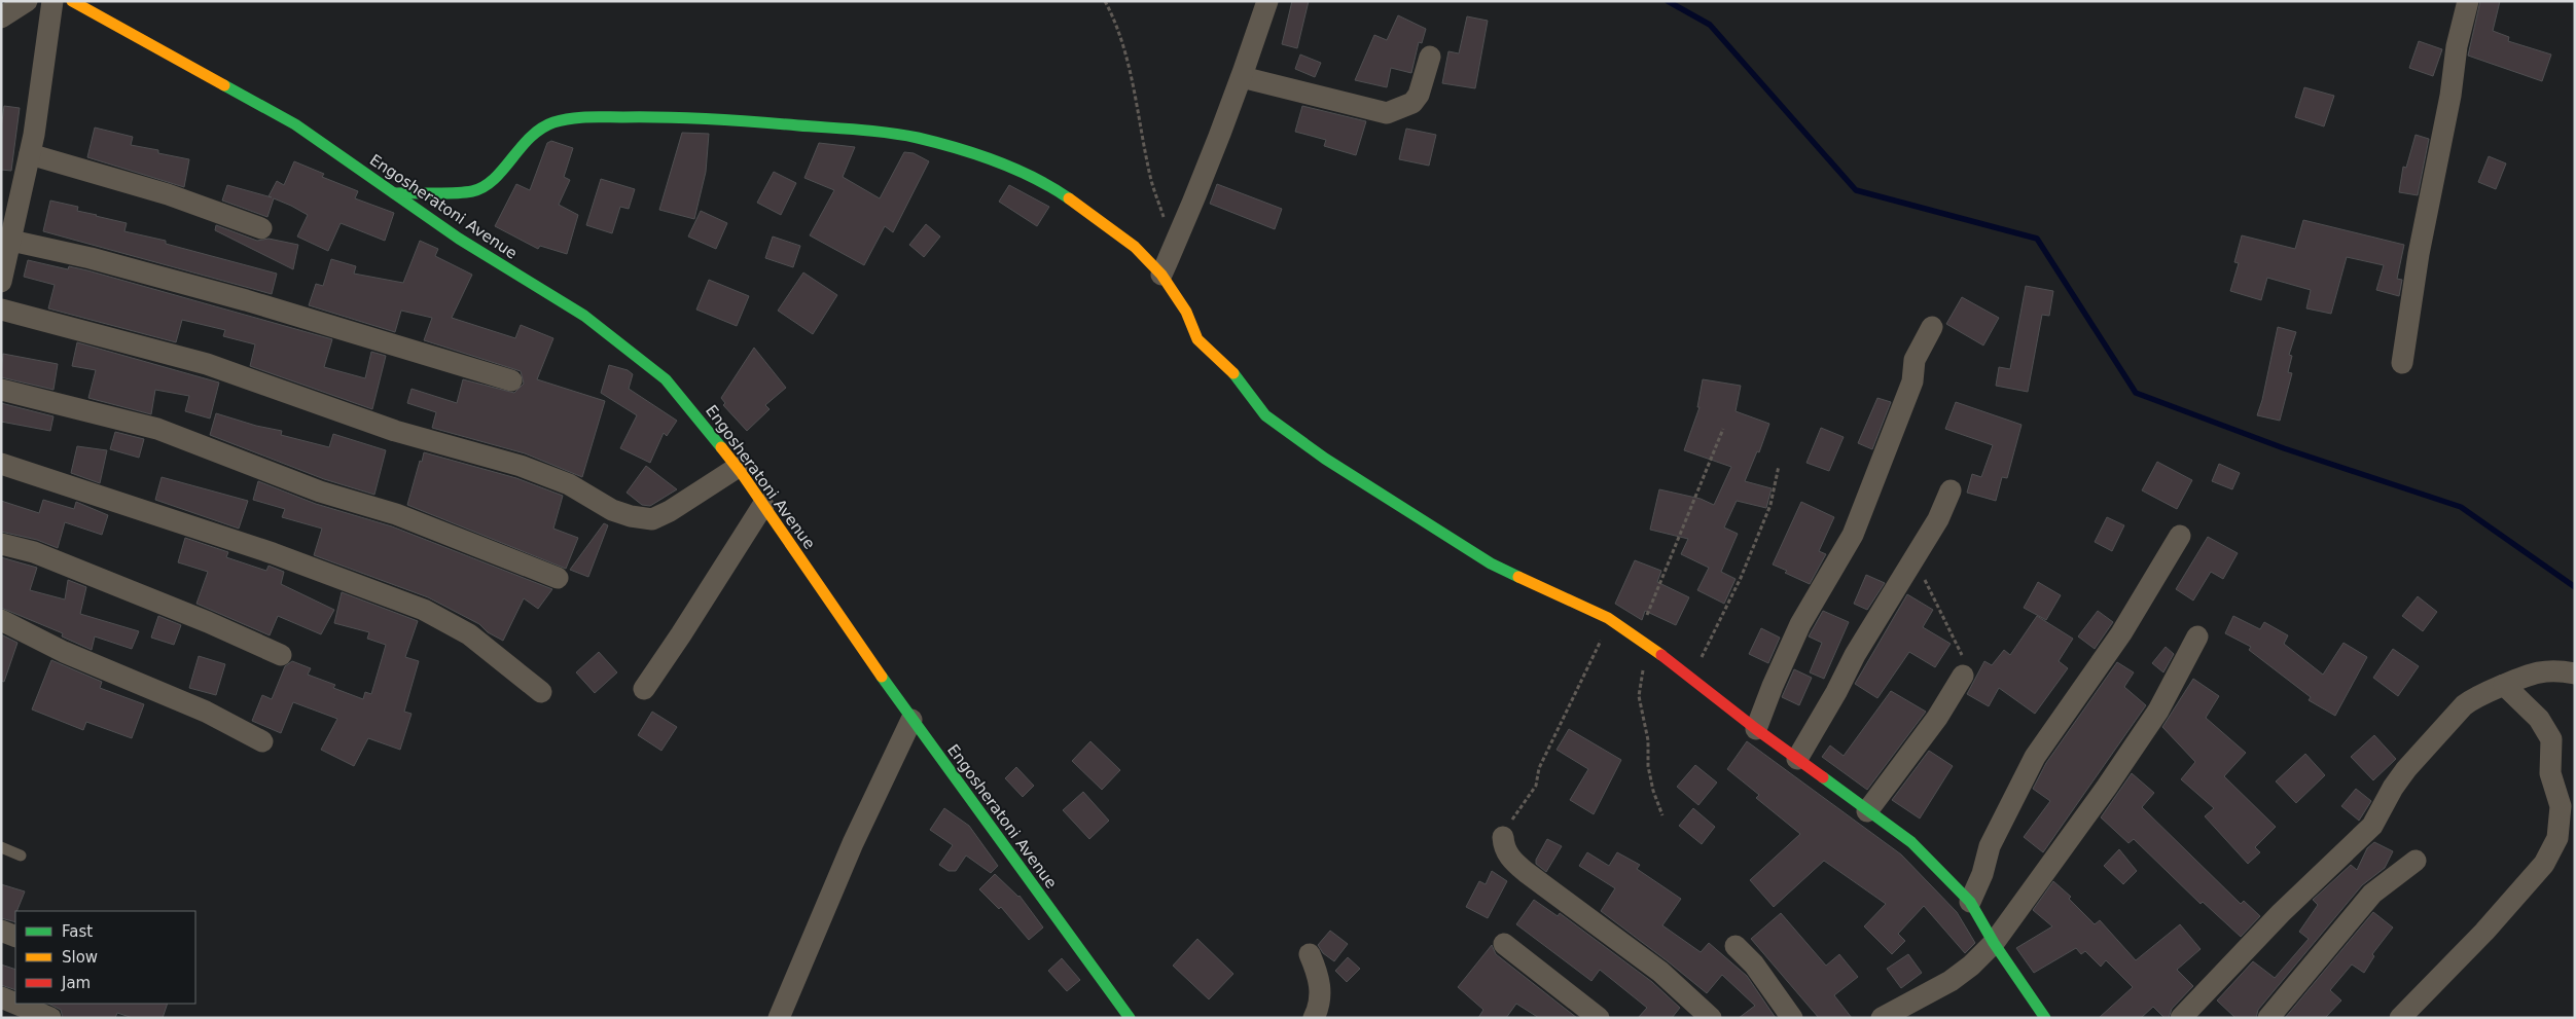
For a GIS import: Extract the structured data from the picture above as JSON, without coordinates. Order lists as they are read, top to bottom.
{
  "streets": {
    "street": ["Engosheratoni Avenue"]
  },
  "legend": ["Fast", "Slow", "Jam"]
}
